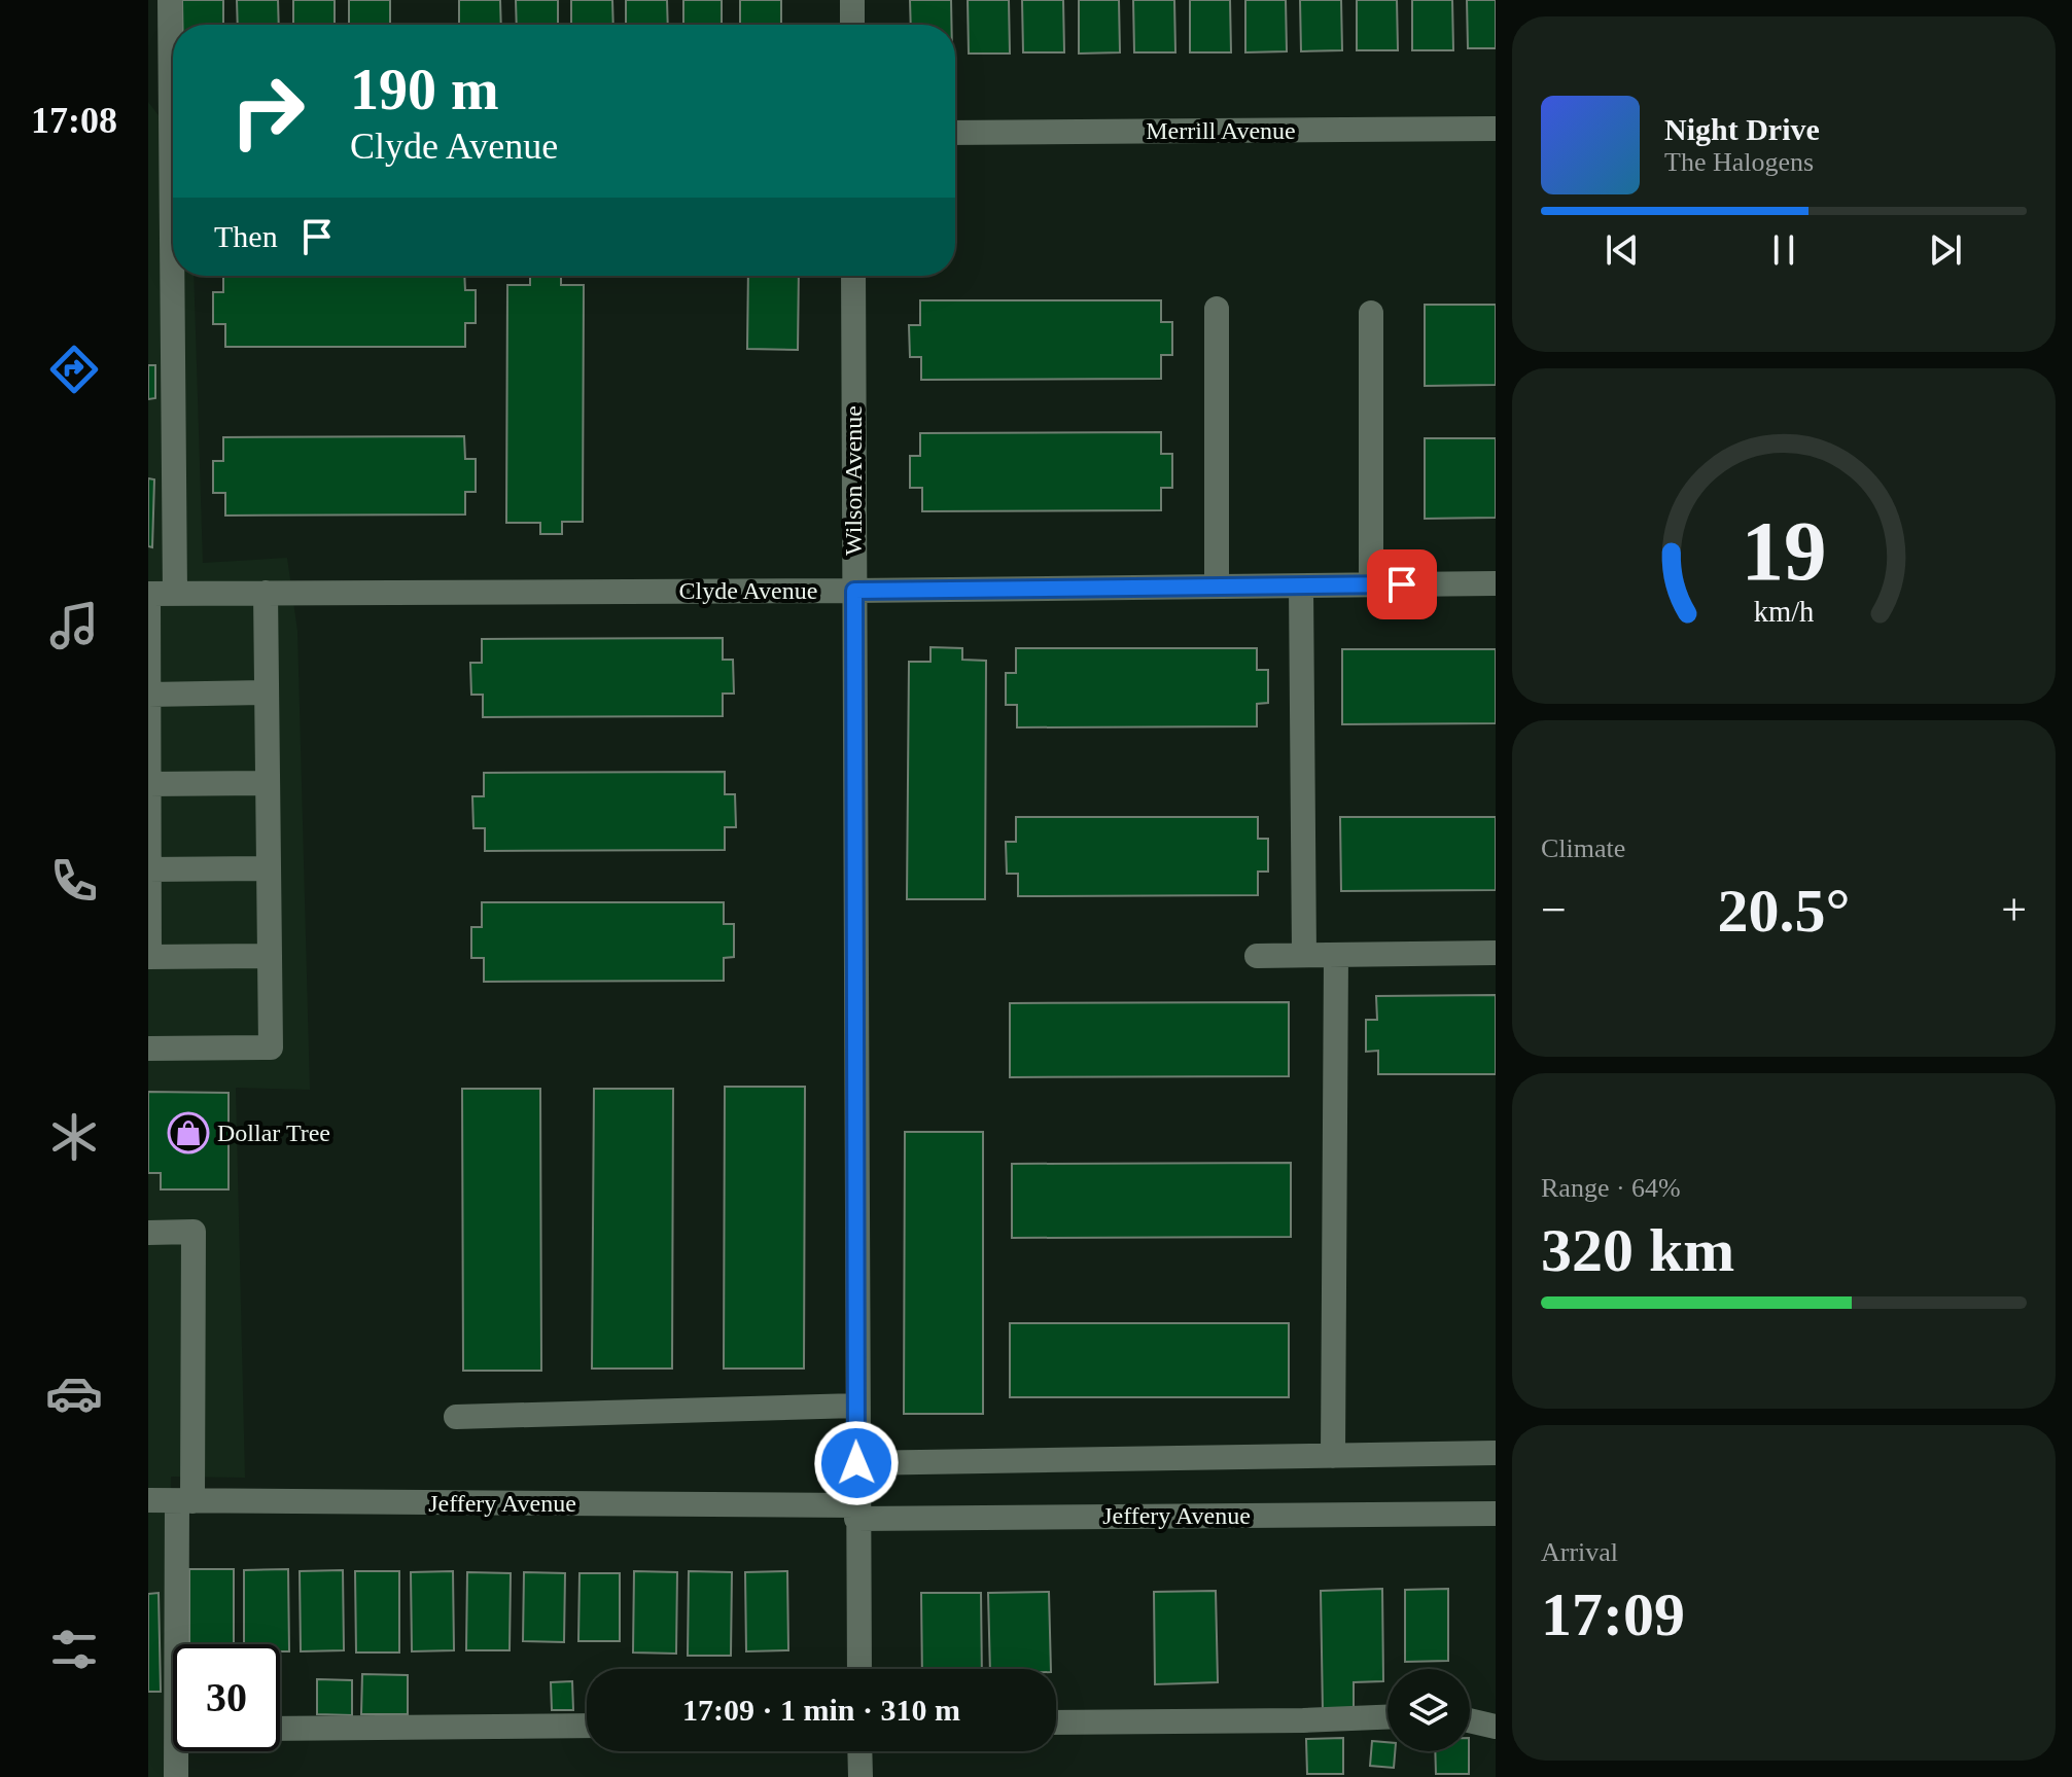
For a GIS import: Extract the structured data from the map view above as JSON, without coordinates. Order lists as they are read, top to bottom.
{
  "streets": {
    "street": [
      "Merrill Avenue",
      "Wilson Avenue",
      "Clyde Avenue",
      "Jeffery Avenue"
    ]
  },
  "crossings": [
    ["Wilson Avenue", "Clyde Avenue"],
    ["Wilson Avenue", "Jeffery Avenue"]
  ],
  "places": {
    "shop": ["Dollar Tree"]
  },
  "page": {
    "tabs": "17:08",
    "turn": ["190 m", "Clyde Avenue"],
    "song": ["Night Drive", "The Halogens"],
    "then": "Then",
    "tile": [
      "Climate",
      ["Range · 64%", "320 km"],
      ["Arrival", "17:09"]
    ],
    "heat": ["−", "20.5°", "+"],
    "limit": "30",
    "trip": "17:09 · 1 min · 310 m",
    "gauge": ["19", "km/h"]
  }
}
